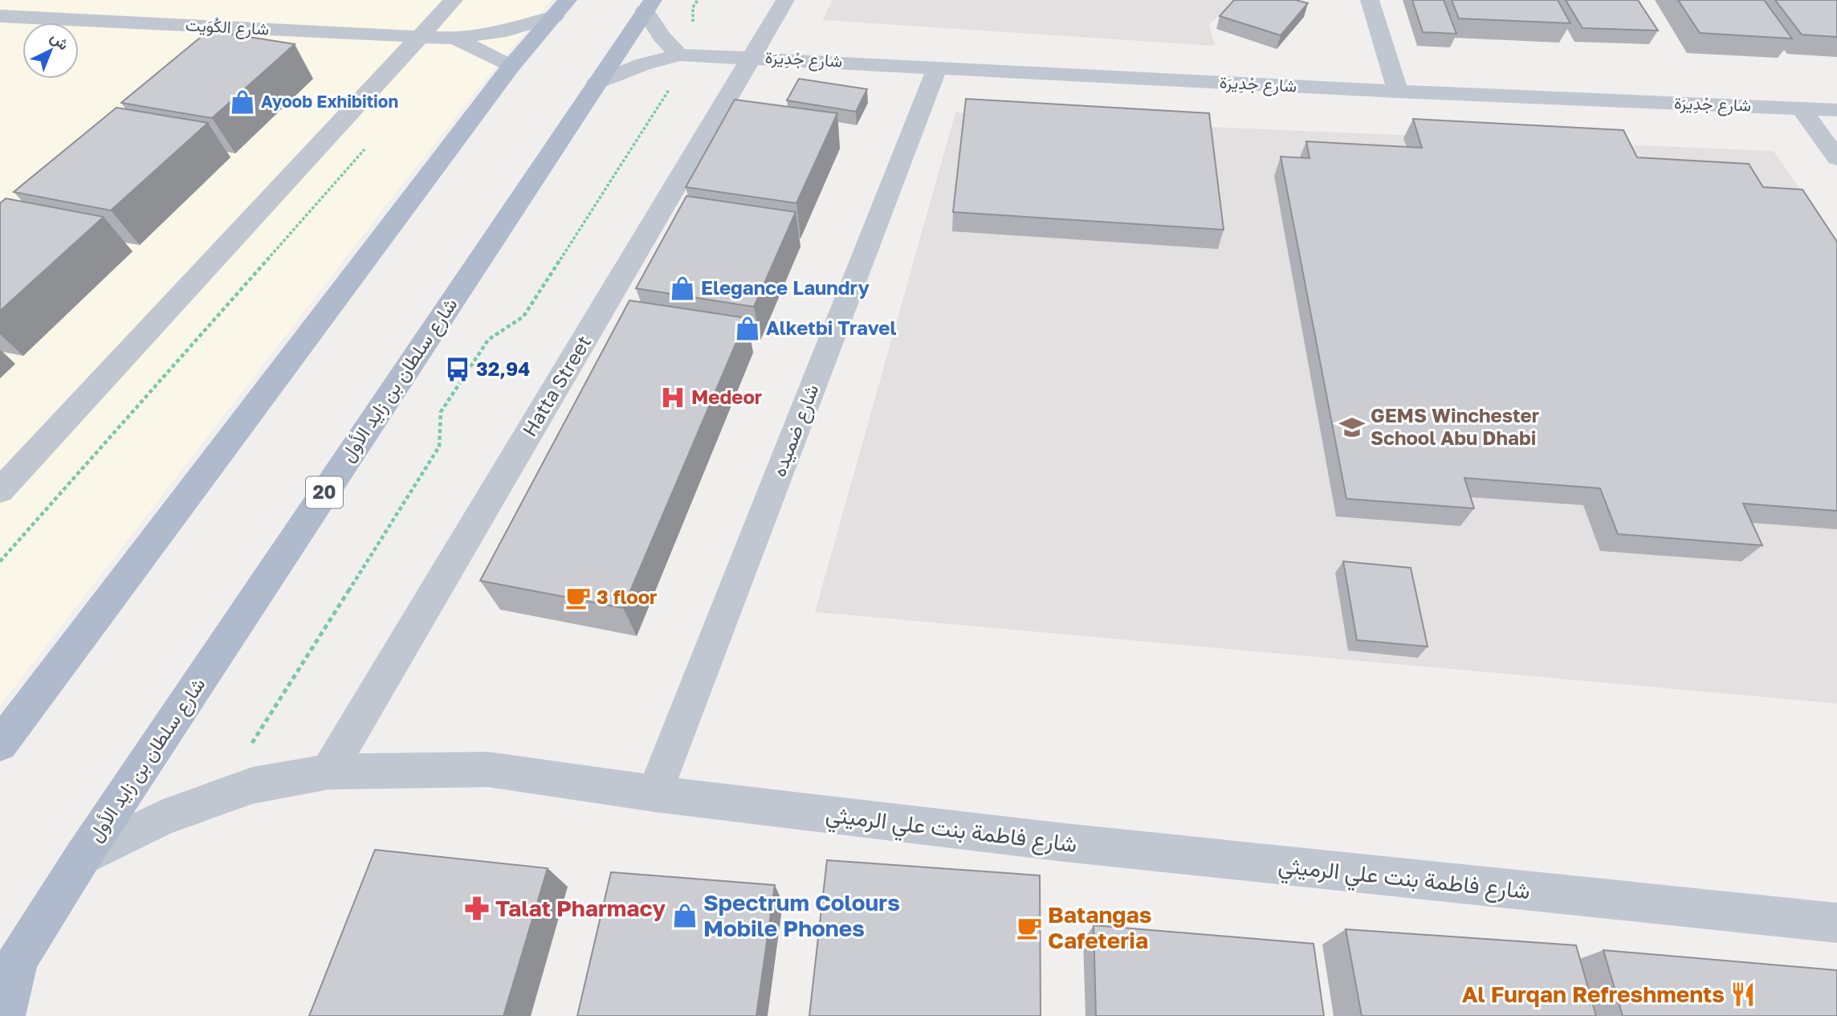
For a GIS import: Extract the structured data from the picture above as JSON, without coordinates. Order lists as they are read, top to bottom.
{
  "streets": {
    "main road": ["شارع سلطان بن زايد الأول", "20"],
    "street": [
      "شارع الكُوَيت",
      "شارع جْدِيرَة",
      "Hatta Street",
      "شارع ضميده",
      "شارع فاطمة بنت علي الرميثي"
    ]
  },
  "crossings": [
    ["شارع جْدِيرَة", "شارع سلطان بن زايد الأول"],
    ["شارع جْدِيرَة", "Hatta Street"],
    ["شارع جْدِيرَة", "شارع ضميده"],
    ["شارع سلطان بن زايد الأول", "شارع فاطمة بنت علي الرميثي"],
    ["Hatta Street", "شارع فاطمة بنت علي الرميثي"],
    ["شارع ضميده", "شارع فاطمة بنت علي الرميثي"]
  ],
  "places": {
    "shop": [
      "Ayoob Exhibition",
      "Elegance Laundry",
      "Alketbi Travel",
      "Spectrum Colours Mobile Phones"
    ],
    "bus stop": ["32,94"],
    "hospital": ["Medeor"],
    "school or university": ["GEMS Winchester School Abu Dhabi"],
    "cafe": ["3 floor", "Batangas Cafeteria"],
    "pharmacy": ["Talat Pharmacy"],
    "restaurant": ["Al Furqan Refreshments"]
  },
  "north": "top right"
}
